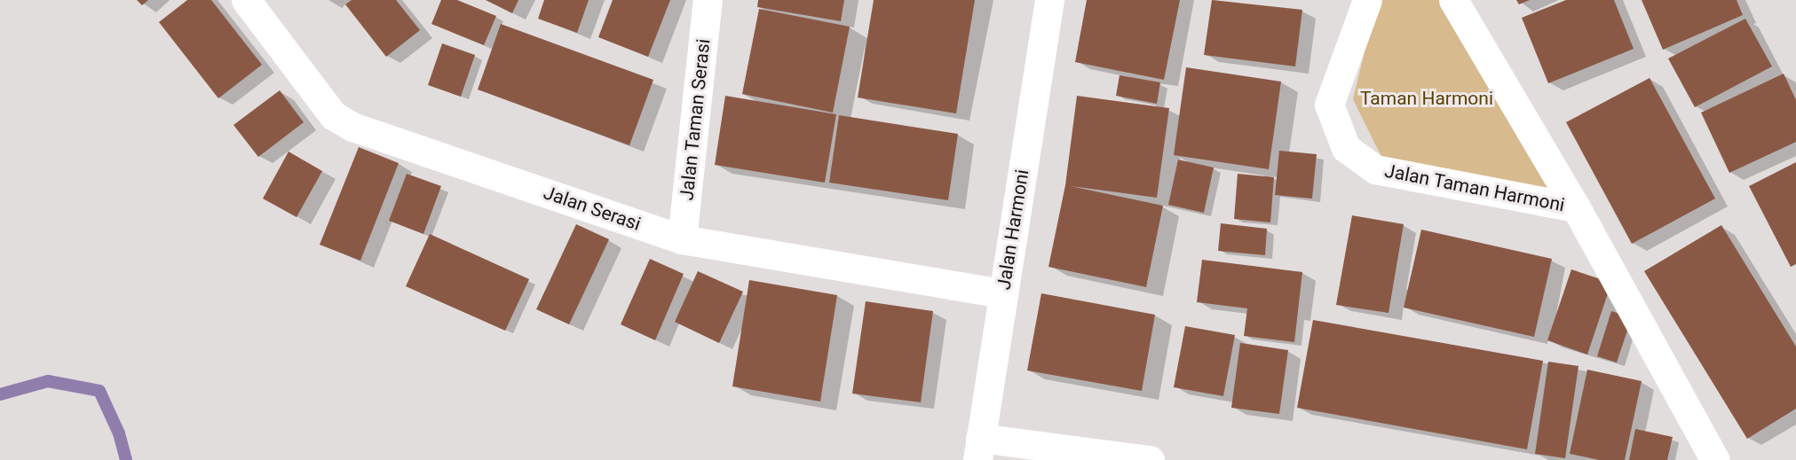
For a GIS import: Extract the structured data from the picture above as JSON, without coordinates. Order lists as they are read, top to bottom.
{
  "streets": {
    "street": [
      "Jalan Taman Serasi",
      "Jalan Taman Harmoni",
      "Jalan Serasi",
      "Jalan Harmoni"
    ]
  },
  "crossings": [
    ["Jalan Taman Serasi", "Jalan Serasi"],
    ["Jalan Serasi", "Jalan Harmoni"]
  ],
  "parks": ["Taman Harmoni"]
}
